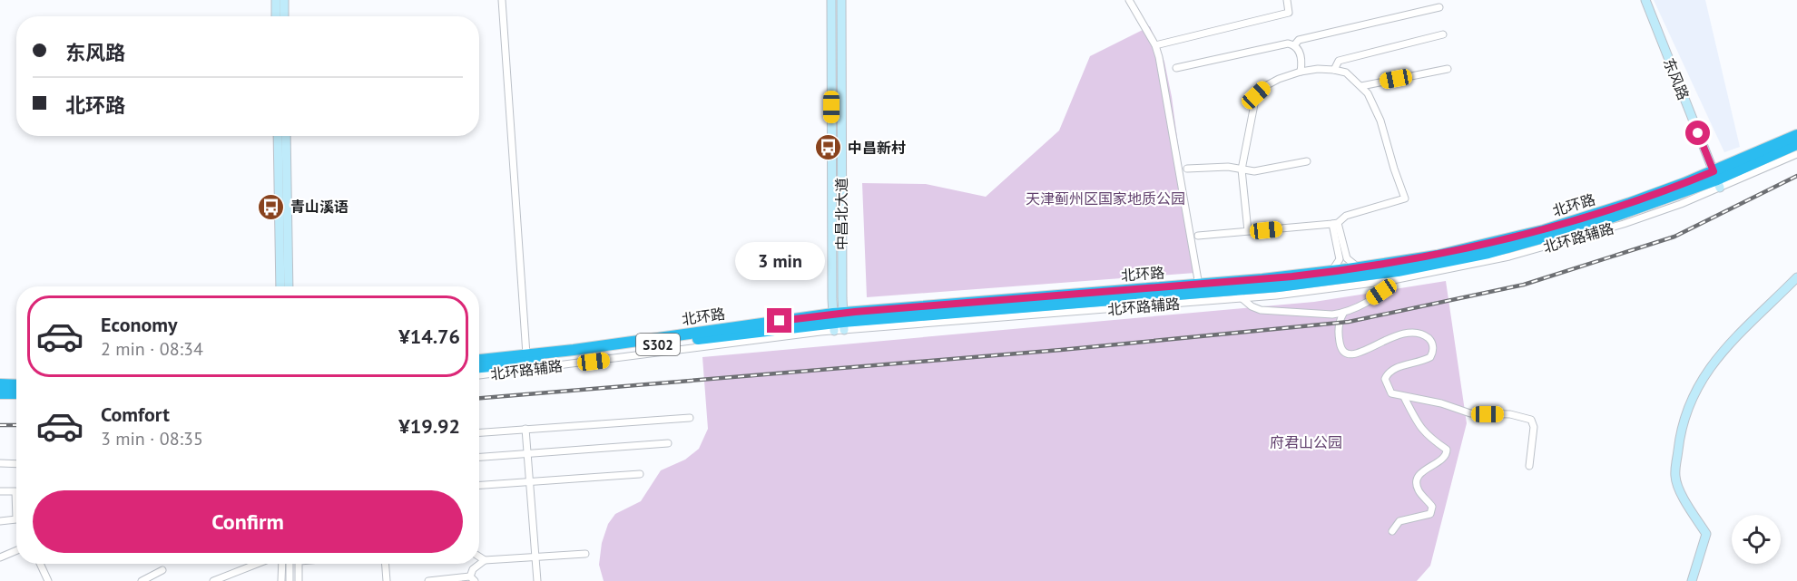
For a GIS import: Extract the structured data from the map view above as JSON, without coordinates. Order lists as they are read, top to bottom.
{
  "streets": {
    "highway": ["北环路", "S302"],
    "street": ["东风路", "中昌北大道", "北环路辅路"]
  },
  "crossings": [
    ["东风路", "北环路"],
    ["北环路", "中昌北大道"],
    ["北环路", "北环路辅路"],
    ["中昌北大道", "北环路辅路"]
  ],
  "parks": ["天津蓟州区国家地质公园", "府君山公园"],
  "places": {
    "bus stop": ["中昌新村", "青山溪语"]
  },
  "page": {
    "banner": ["东风路", "北环路"],
    "bubble": "3 min",
    "list": [
      {
        "name": "Economy",
        "note": "2 min · 08:34",
        "value": "¥14.76"
      },
      {
        "name": "Comfort",
        "note": "3 min · 08:35",
        "value": "¥19.92"
      }
    ],
    "buttons": "Confirm"
  }
}
